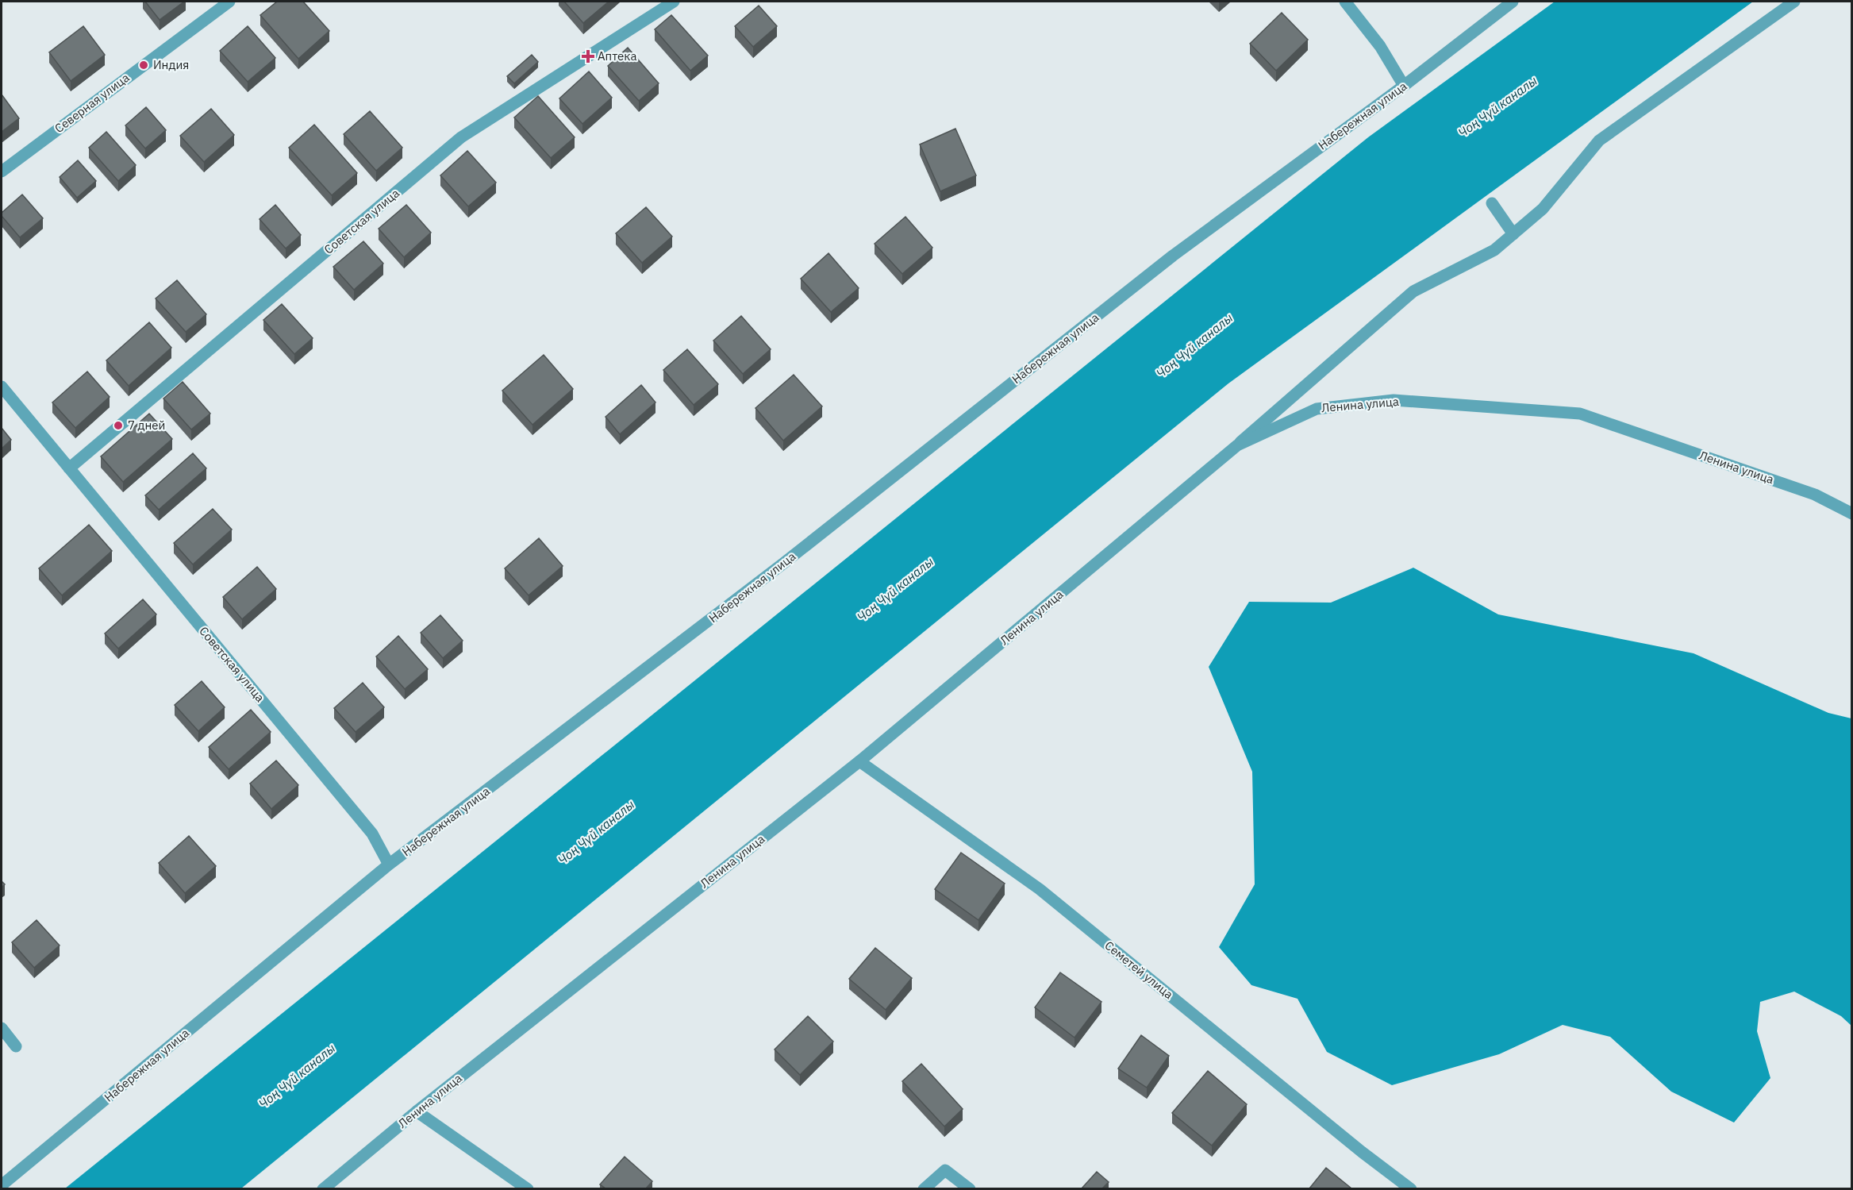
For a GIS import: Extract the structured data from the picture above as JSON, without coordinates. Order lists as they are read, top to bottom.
{
  "streets": {
    "street": [
      "Северная улица",
      "Набережная улица",
      "Советская улица",
      "Ленина улица",
      "Семетей улица"
    ]
  },
  "crossings": [
    ["Набережная улица", "Советская улица"],
    ["Ленина улица", "Семетей улица"]
  ],
  "water": ["Чоң Чүй каналы"],
  "places": {
    "health": ["Аптека"],
    "other": ["Индия", "7 дней"]
  }
}
